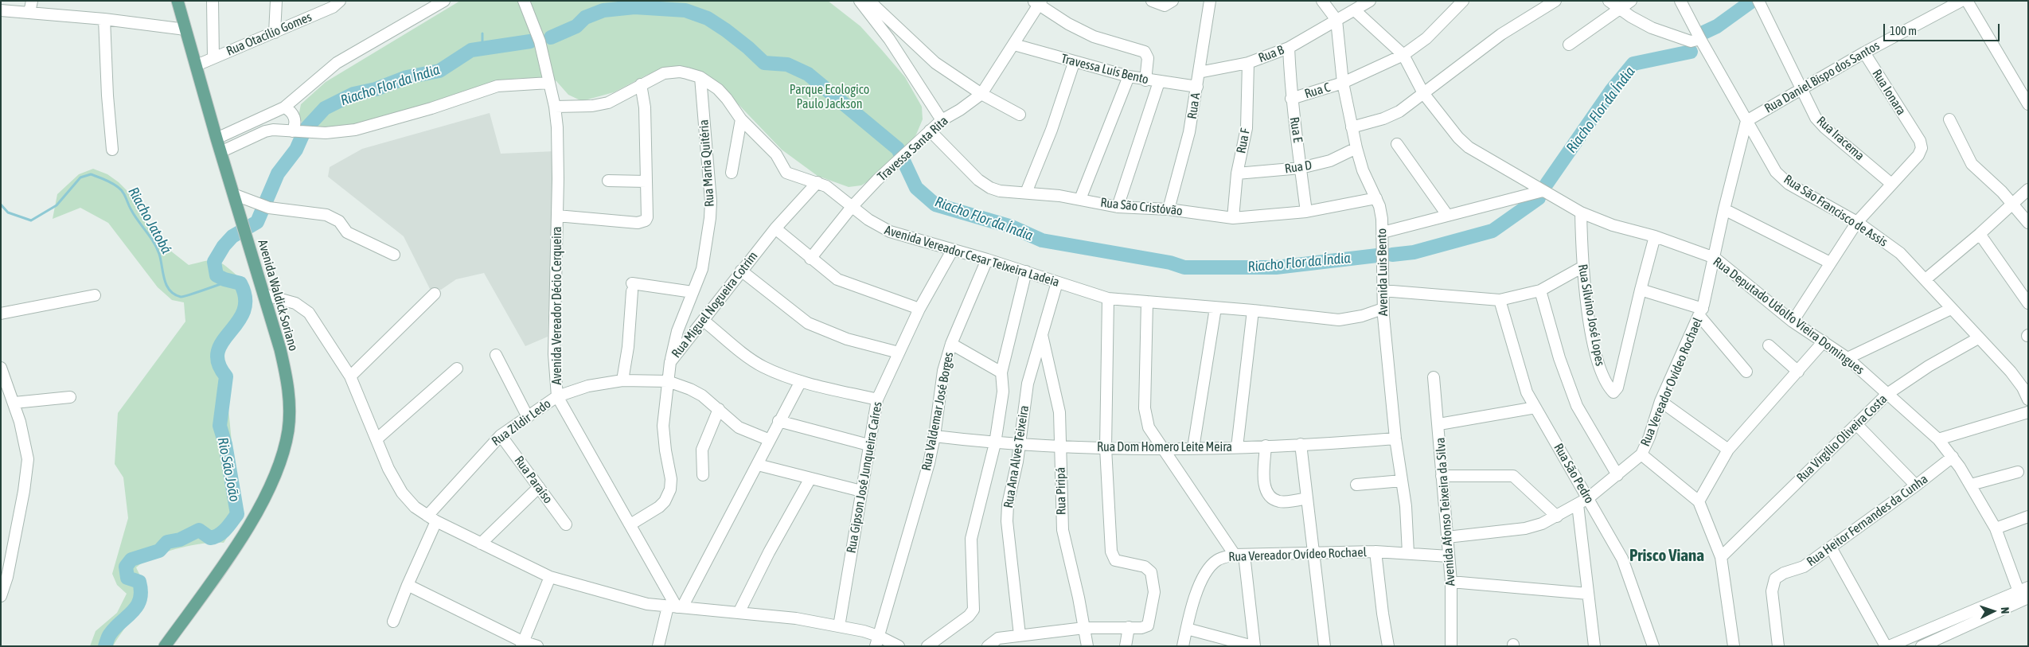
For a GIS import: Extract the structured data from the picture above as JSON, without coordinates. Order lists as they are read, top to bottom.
{
  "streets": {
    "main road": ["Avenida Waldick Soriano"],
    "street": [
      "Rua Otacílio Gomes",
      "Rua B",
      "Travessa Luís Bento",
      "Rua Daniel Bispo dos Santos",
      "Rua C",
      "Rua Ionara",
      "Rua A",
      "Rua E",
      "Rua Iracema",
      "Rua F",
      "Travessa Santa Rita",
      "Rua Maria Quitéria",
      "Rua D",
      "Rua São Cristóvão",
      "Rua São Francisco de Assis",
      "Avenida Vereador Cesar Teixeira Ladeia",
      "Avenida Luis Bento",
      "Rua Miguel Nogueira Cotrim",
      "Avenida Vereador Décio Cerqueira",
      "Rua Silvino José Lopes",
      "Rua Deputado Udolfo Vieira Domingues",
      "Rua Vereador Ovídeo Rochael",
      "Rua Valdemar José Borges",
      "Rua Zildir Ledo",
      "Rua Virgílio Oliveira Costa",
      "Rua Dom Homero Leite Meira",
      "Rua Ana Alves Teixeira",
      "Rua São Pedro",
      "Rua Gipson José Junqueira Caíres",
      "Rua Paraíso",
      "Rua Piripá",
      "Avenida Afonso Teixeira da Silva",
      "Rua Heitor Fernandes da Cunha"
    ]
  },
  "crossings": [
    ["Rua Otacílio Gomes", "Avenida Waldick Soriano"],
    ["Rua B", "Rua A"],
    ["Rua B", "Rua E"],
    ["Rua B", "Rua F"],
    ["Rua B", "Avenida Luis Bento"],
    ["Rua B", "Rua Deputado Udolfo Vieira Domingues"],
    ["Travessa Luís Bento", "Rua A"],
    ["Travessa Luís Bento", "Travessa Santa Rita"],
    ["Rua Daniel Bispo dos Santos", "Rua Ionara"],
    ["Rua Daniel Bispo dos Santos", "Rua Iracema"],
    ["Rua Daniel Bispo dos Santos", "Rua São Francisco de Assis"],
    ["Rua Daniel Bispo dos Santos", "Rua Vereador Ovídeo Rochael"],
    ["Rua C", "Rua E"],
    ["Rua C", "Avenida Luis Bento"],
    ["Rua C", "Rua Deputado Udolfo Vieira Domingues"],
    ["Rua Ionara", "Rua Iracema"],
    ["Rua A", "Rua São Cristóvão"],
    ["Rua E", "Rua D"],
    ["Rua E", "Rua São Cristóvão"],
    ["Rua F", "Rua D"],
    ["Rua F", "Rua São Cristóvão"],
    ["Travessa Santa Rita", "Rua São Cristóvão"],
    ["Travessa Santa Rita", "Avenida Vereador Cesar Teixeira Ladeia"],
    ["Rua Maria Quitéria", "Avenida Vereador Cesar Teixeira Ladeia"],
    ["Rua Maria Quitéria", "Rua Miguel Nogueira Cotrim"],
    ["Rua D", "Avenida Luis Bento"],
    ["Rua São Cristóvão", "Avenida Luis Bento"],
    ["Rua São Francisco de Assis", "Rua Vereador Ovídeo Rochael"],
    ["Rua São Francisco de Assis", "Rua Virgílio Oliveira Costa"],
    ["Avenida Vereador Cesar Teixeira Ladeia", "Avenida Luis Bento"],
    ["Avenida Vereador Cesar Teixeira Ladeia", "Rua Miguel Nogueira Cotrim"],
    ["Avenida Vereador Cesar Teixeira Ladeia", "Avenida Vereador Décio Cerqueira"],
    ["Avenida Vereador Cesar Teixeira Ladeia", "Rua Valdemar José Borges"],
    ["Avenida Vereador Cesar Teixeira Ladeia", "Rua Ana Alves Teixeira"],
    ["Avenida Vereador Cesar Teixeira Ladeia", "Rua Gipson José Junqueira Caíres"],
    ["Avenida Luis Bento", "Rua Vereador Ovídeo Rochael"],
    ["Avenida Luis Bento", "Rua Dom Homero Leite Meira"],
    ["Rua Miguel Nogueira Cotrim", "Avenida Vereador Décio Cerqueira"],
    ["Rua Miguel Nogueira Cotrim", "Rua Zildir Ledo"],
    ["Avenida Vereador Décio Cerqueira", "Rua Zildir Ledo"],
    ["Rua Silvino José Lopes", "Rua Deputado Udolfo Vieira Domingues"],
    ["Rua Deputado Udolfo Vieira Domingues", "Rua Vereador Ovídeo Rochael"],
    ["Rua Deputado Udolfo Vieira Domingues", "Rua Virgílio Oliveira Costa"],
    ["Rua Deputado Udolfo Vieira Domingues", "Rua Heitor Fernandes da Cunha"],
    ["Rua Vereador Ovídeo Rochael", "Rua São Pedro"],
    ["Rua Vereador Ovídeo Rochael", "Avenida Afonso Teixeira da Silva"],
    ["Rua Valdemar José Borges", "Rua Dom Homero Leite Meira"],
    ["Rua Zildir Ledo", "Rua Paraíso"],
    ["Rua Dom Homero Leite Meira", "Rua Ana Alves Teixeira"],
    ["Rua Dom Homero Leite Meira", "Rua Piripá"],
    ["Rua Ana Alves Teixeira", "Rua Piripá"]
  ],
  "districts": ["Prisco Viana"],
  "water": ["Riacho Flor da Índia", "Riacho Jatobá", "Rio São João"],
  "parks": ["Parque Ecologico Paulo Jackson"],
  "scale_bar": "100 m",
  "north": "right"
}
